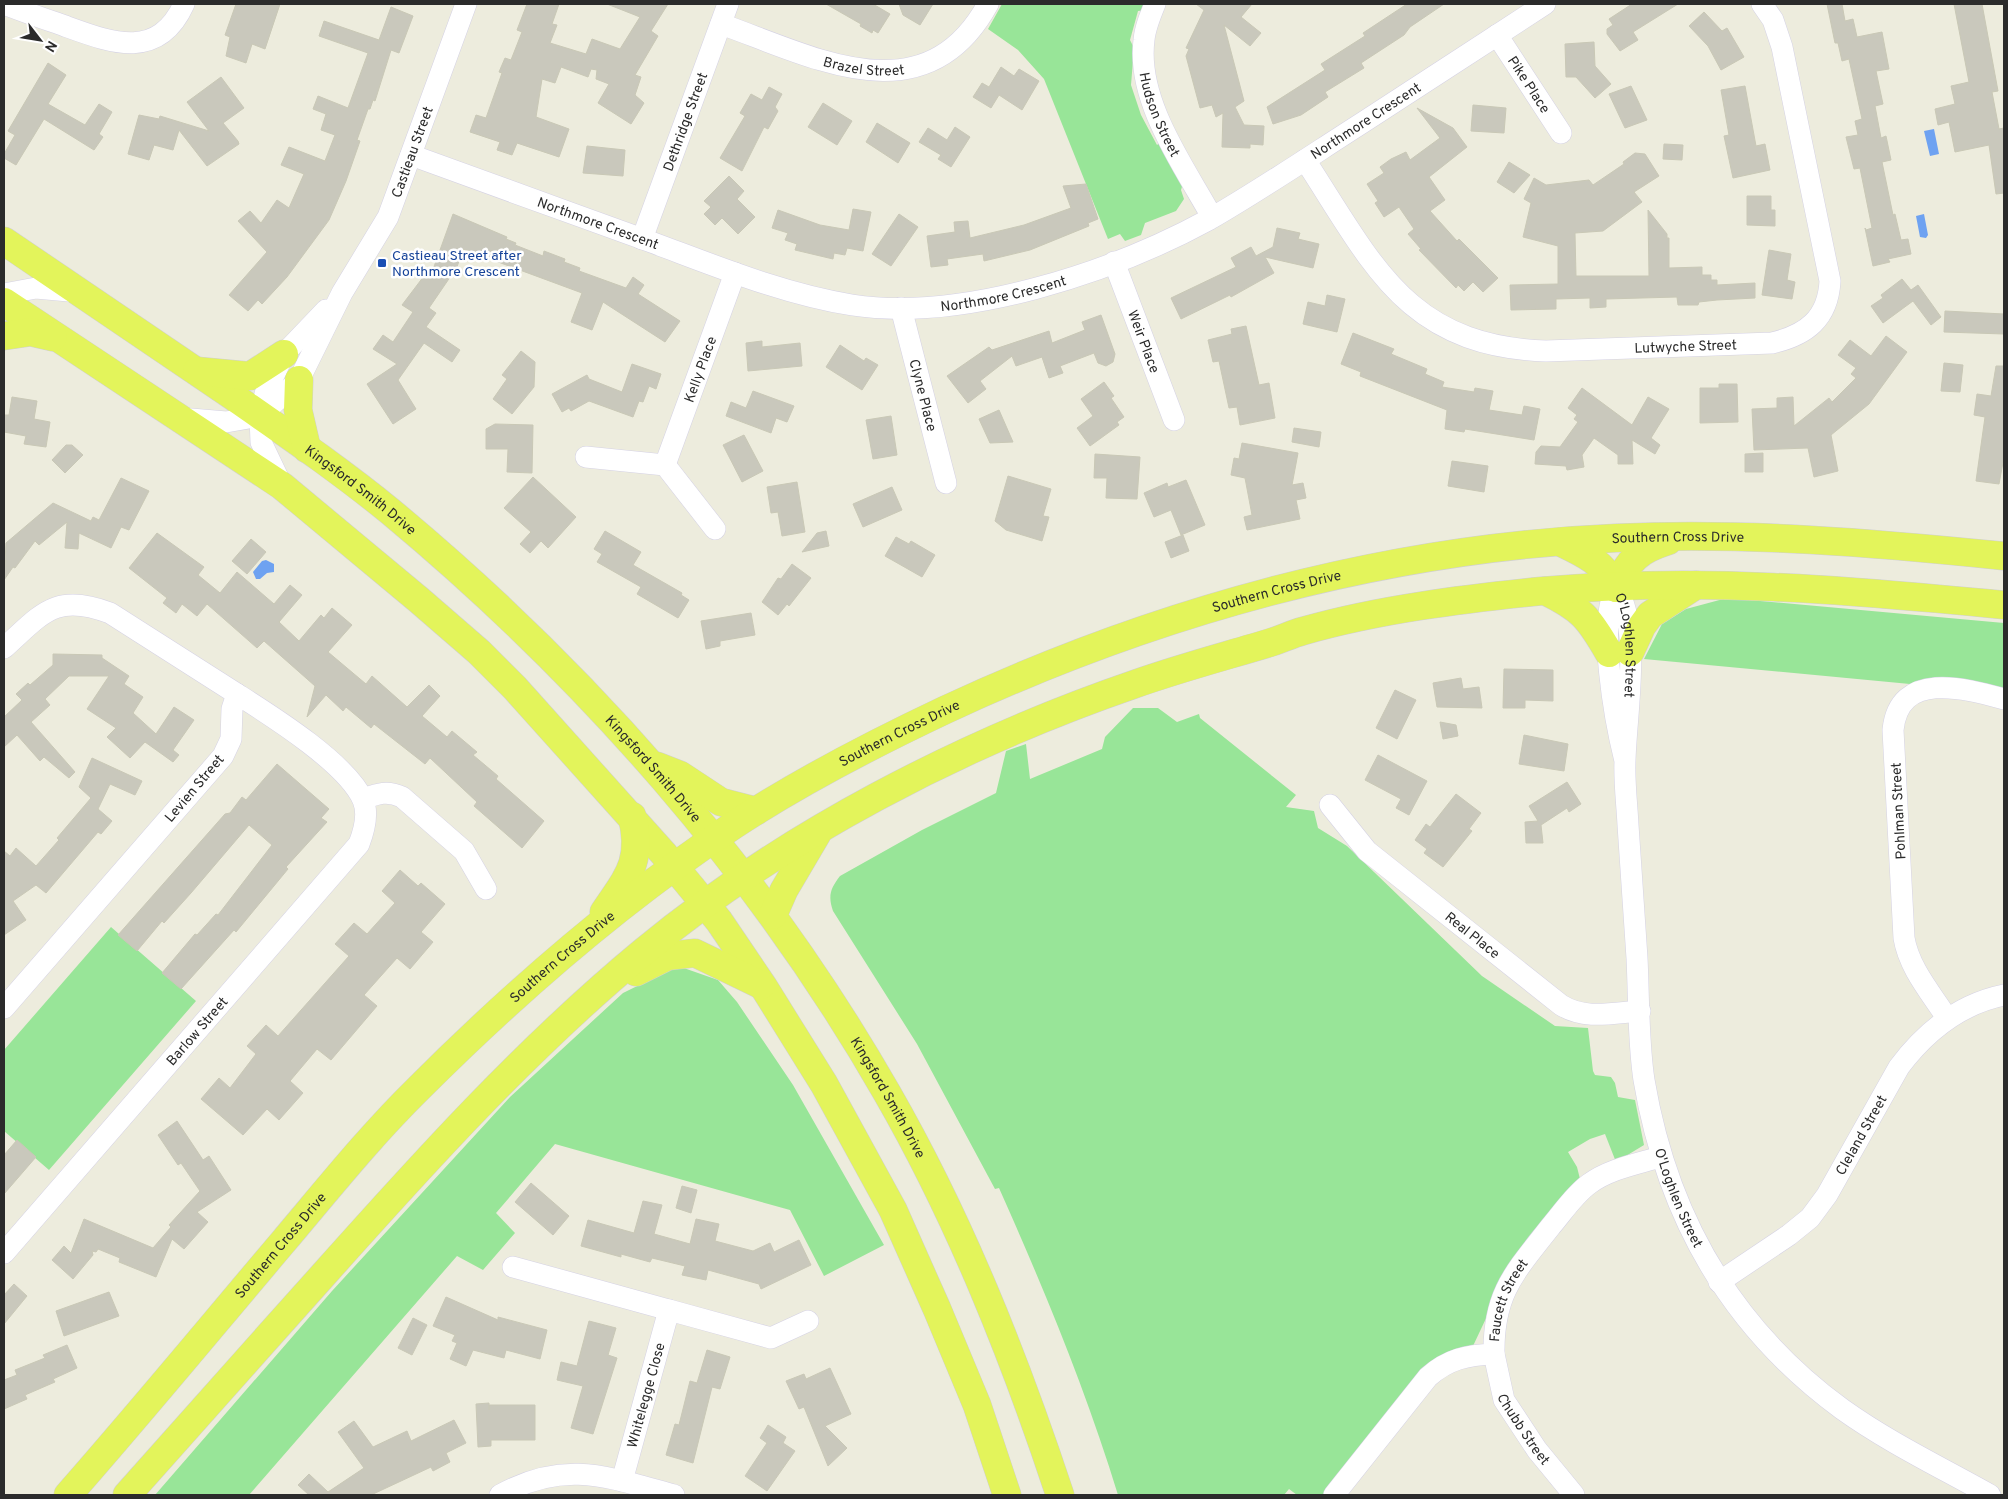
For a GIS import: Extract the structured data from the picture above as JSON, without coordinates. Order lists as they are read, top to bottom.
{
  "streets": {
    "main road": ["Kingsford Smith Drive", "Southern Cross Drive"],
    "street": [
      "Brazel Street",
      "Pike Place",
      "Hudson Street",
      "Dethridge Street",
      "Northmore Crescent",
      "Castieau Street",
      "Weir Place",
      "Lutwyche Street",
      "Kelly Place",
      "Clyne Place",
      "O'Loghlen Street",
      "Levien Street",
      "Pohlman Street",
      "Real Place",
      "Barlow Street",
      "Cleland Street",
      "Faucett Street",
      "Whitelegge Close",
      "Chubb Street"
    ]
  },
  "crossings": [
    ["Brazel Street", "Dethridge Street"],
    ["Pike Place", "Northmore Crescent"],
    ["Hudson Street", "Northmore Crescent"],
    ["Dethridge Street", "Northmore Crescent"],
    ["Northmore Crescent", "Castieau Street"],
    ["Northmore Crescent", "Weir Place"],
    ["Northmore Crescent", "Lutwyche Street"],
    ["Northmore Crescent", "Kelly Place"],
    ["Northmore Crescent", "Clyne Place"],
    ["Castieau Street", "Kingsford Smith Drive"],
    ["Kingsford Smith Drive", "Southern Cross Drive"],
    ["O'Loghlen Street", "Real Place"],
    ["O'Loghlen Street", "Cleland Street"],
    ["O'Loghlen Street", "Faucett Street"],
    ["Pohlman Street", "Cleland Street"],
    ["Faucett Street", "Chubb Street"]
  ],
  "places": {
    "transit": ["Castieau Street after Northmore Crescent"]
  },
  "north": "bottom right"
}
